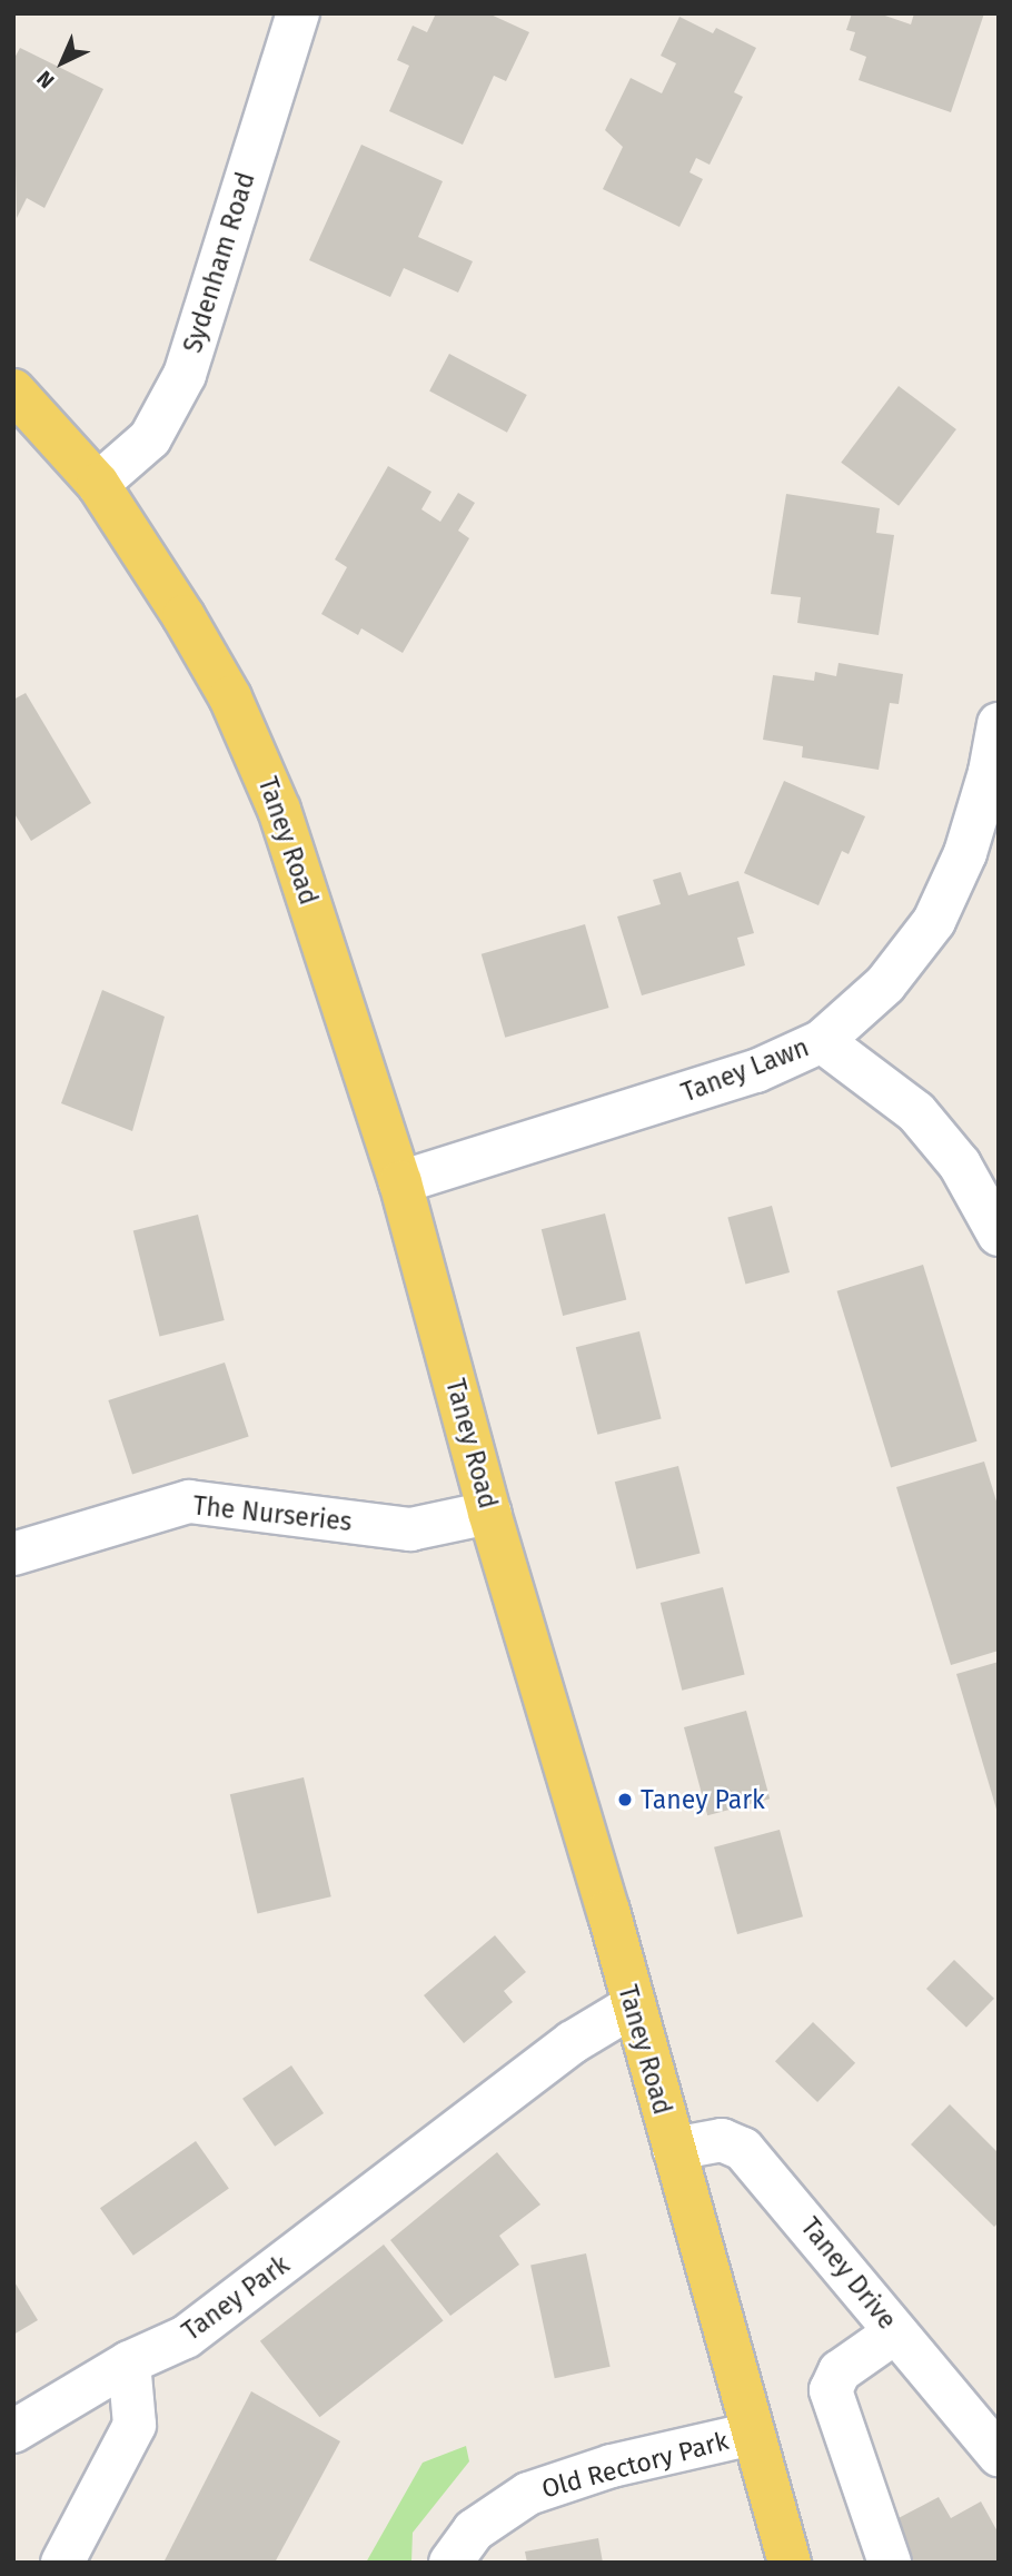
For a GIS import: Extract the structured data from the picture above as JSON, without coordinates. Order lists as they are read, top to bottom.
{
  "streets": {
    "main road": ["Taney Road"],
    "street": [
      "Sydenham Road",
      "Taney Lawn",
      "The Nurseries",
      "Taney Drive",
      "Taney Park",
      "Old Rectory Park"
    ]
  },
  "crossings": [
    ["Sydenham Road", "Taney Road"],
    ["Taney Road", "Taney Lawn"],
    ["Taney Road", "The Nurseries"],
    ["Taney Road", "Taney Drive"],
    ["Taney Road", "Taney Park"],
    ["Taney Road", "Old Rectory Park"]
  ],
  "places": ["Taney Park"],
  "north": "bottom left"
}
